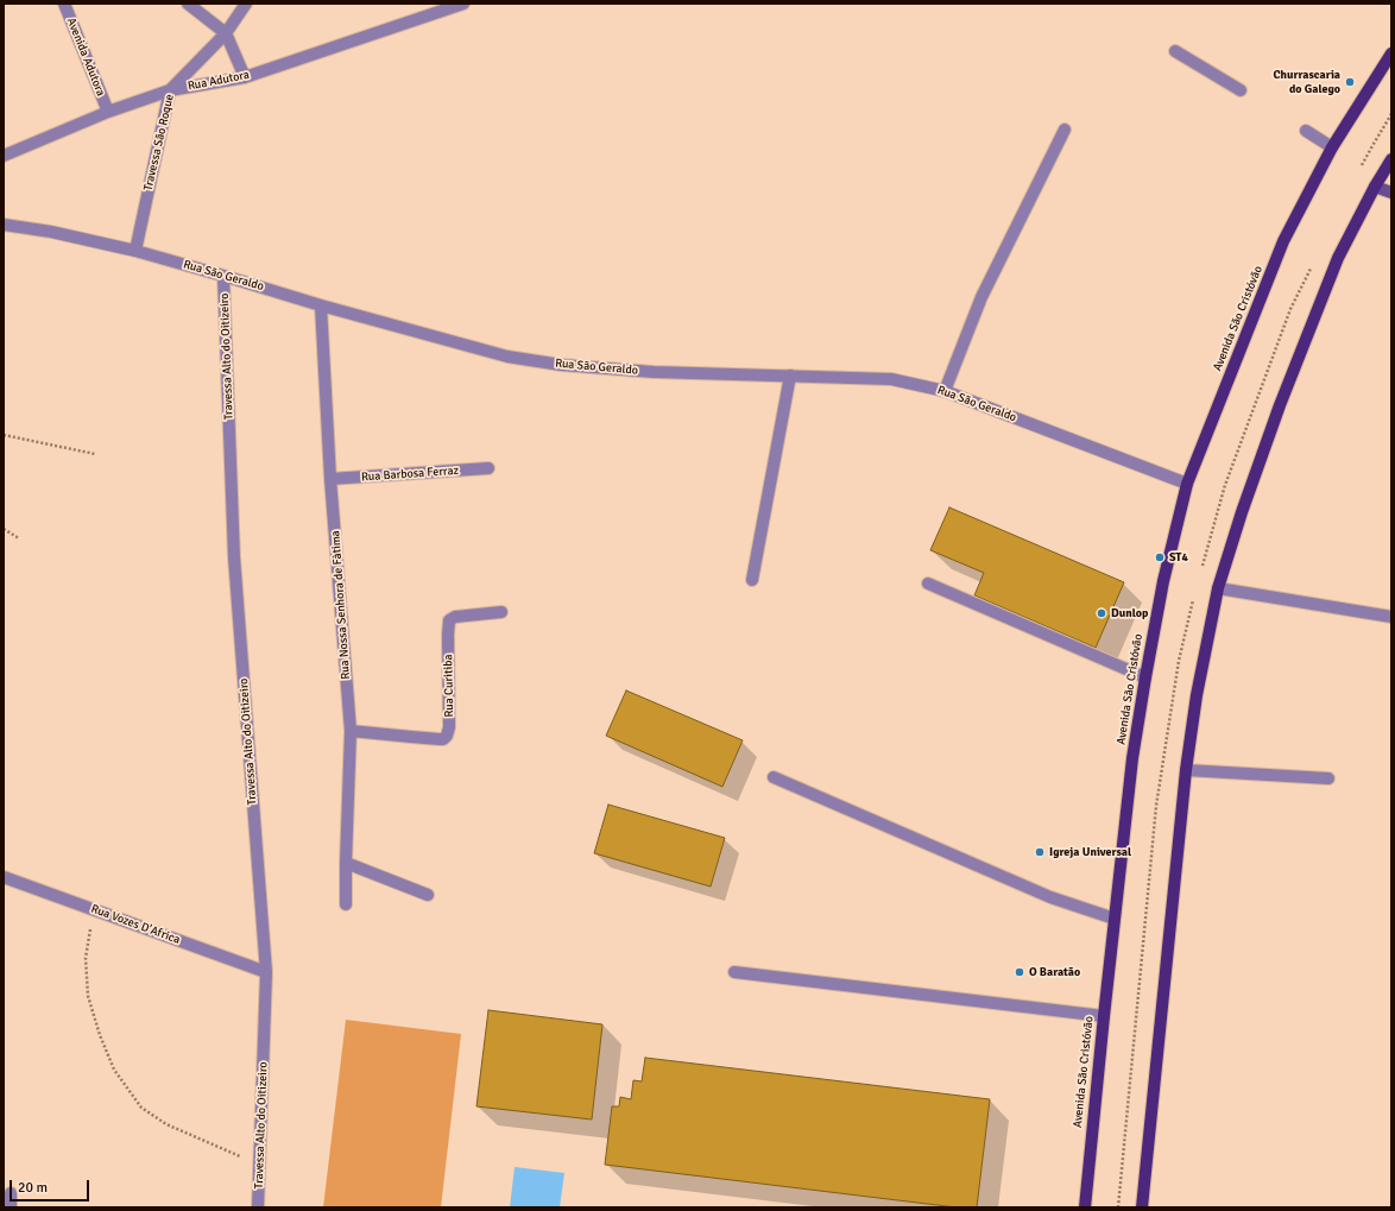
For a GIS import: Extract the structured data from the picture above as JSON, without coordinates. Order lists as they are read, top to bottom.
{
  "streets": {
    "main road": ["Avenida São Cristóvão"],
    "street": [
      "Avenida Adutora",
      "Rua Adutora",
      "Travessa São Roque",
      "Rua São Geraldo",
      "Travessa Alto do Oitizeiro",
      "Rua Barbosa Ferraz",
      "Rua Nossa Senhora de Fàtima",
      "Rua Curitiba",
      "Rua Vozes D'Africa"
    ]
  },
  "crossings": [
    ["Avenida Adutora", "Rua Adutora"],
    ["Rua Adutora", "Travessa São Roque"],
    ["Travessa São Roque", "Rua São Geraldo"],
    ["Rua São Geraldo", "Avenida São Cristóvão"],
    ["Rua São Geraldo", "Travessa Alto do Oitizeiro"],
    ["Rua São Geraldo", "Rua Nossa Senhora de Fàtima"],
    ["Travessa Alto do Oitizeiro", "Rua Vozes D'Africa"],
    ["Rua Barbosa Ferraz", "Rua Nossa Senhora de Fàtima"],
    ["Rua Nossa Senhora de Fàtima", "Rua Curitiba"]
  ],
  "places": [
    "Churrascaria do Galego",
    "ST4",
    "Dunlop",
    "Igreja Universal",
    "O Baratão"
  ],
  "scale_bar": "20 m"
}
